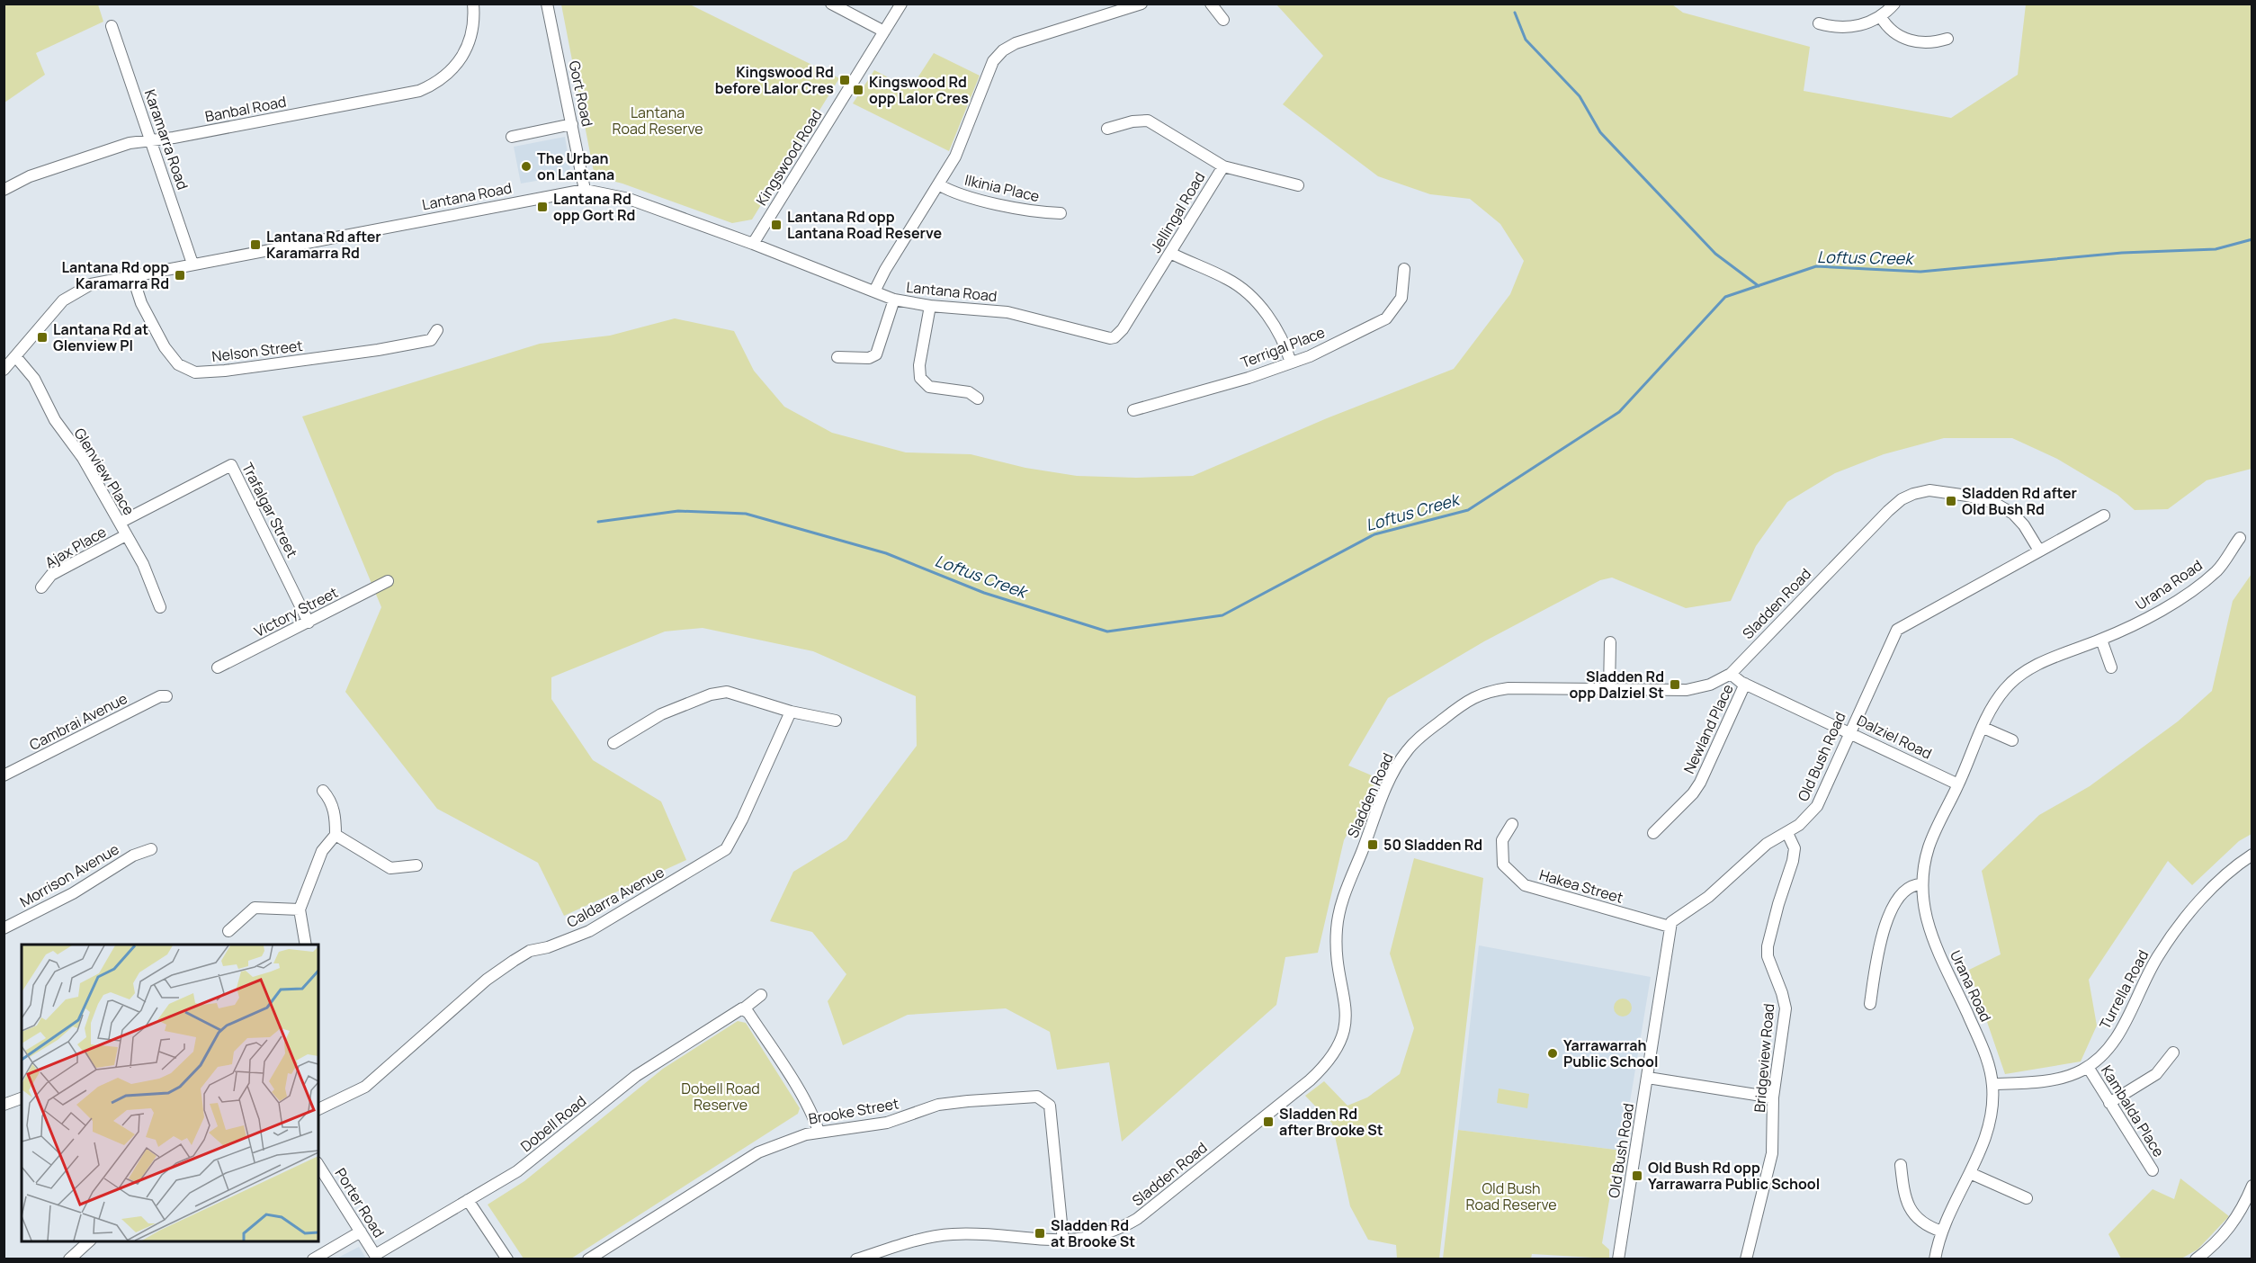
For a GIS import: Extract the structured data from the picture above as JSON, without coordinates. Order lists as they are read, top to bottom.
{
  "streets": {
    "street": [
      "Gort Road",
      "Banbal Road",
      "Karamarra Road",
      "Kingswood Road",
      "Ilkinia Place",
      "Lantana Road",
      "Jellingal Road",
      "Terrigal Place",
      "Nelson Street",
      "Glenview Place",
      "Trafalgar Street",
      "Ajax Place",
      "Urana Road",
      "Sladden Road",
      "Victory Street",
      "Cambrai Avenue",
      "Newland Place",
      "Dalziel Road",
      "Old Bush Road",
      "Morrison Avenue",
      "Hakea Street",
      "Caldarra Avenue",
      "Turrella Road",
      "Bridgeview Road",
      "Brooke Street",
      "Kambalda Place",
      "Dobell Road",
      "Porter Road"
    ]
  },
  "crossings": [
    ["Gort Road", "Lantana Road"],
    ["Banbal Road", "Karamarra Road"],
    ["Karamarra Road", "Lantana Road"],
    ["Kingswood Road", "Lantana Road"],
    ["Lantana Road", "Jellingal Road"],
    ["Lantana Road", "Nelson Street"],
    ["Lantana Road", "Glenview Place"],
    ["Glenview Place", "Trafalgar Street"],
    ["Glenview Place", "Ajax Place"],
    ["Trafalgar Street", "Victory Street"],
    ["Urana Road", "Dalziel Road"],
    ["Urana Road", "Turrella Road"],
    ["Sladden Road", "Dalziel Road"],
    ["Sladden Road", "Old Bush Road"],
    ["Sladden Road", "Brooke Street"],
    ["Newland Place", "Dalziel Road"],
    ["Dalziel Road", "Old Bush Road"],
    ["Old Bush Road", "Hakea Street"],
    ["Old Bush Road", "Bridgeview Road"],
    ["Turrella Road", "Kambalda Place"],
    ["Dobell Road", "Porter Road"]
  ],
  "water": ["Loftus Creek"],
  "parks": ["Lantana Road Reserve", "Dobell Road Reserve", "Old Bush Road Reserve"],
  "places": {
    "transit": [
      "Kingswood Rd before Lalor Cres",
      "Kingswood Rd opp Lalor Cres",
      "Lantana Rd opp Gort Rd",
      "Lantana Rd opp Lantana Road Reserve",
      "Lantana Rd after Karamarra Rd",
      "Lantana Rd opp Karamarra Rd",
      "Lantana Rd at Glenview Pl",
      "Sladden Rd after Old Bush Rd",
      "Sladden Rd opp Dalziel St",
      "50 Sladden Rd",
      "Sladden Rd after Brooke St",
      "Old Bush Rd opp Yarrawarra Public School",
      "Sladden Rd at Brooke St"
    ],
    "other": ["The Urban on Lantana", "Yarrawarrah Public School"]
  }
}
